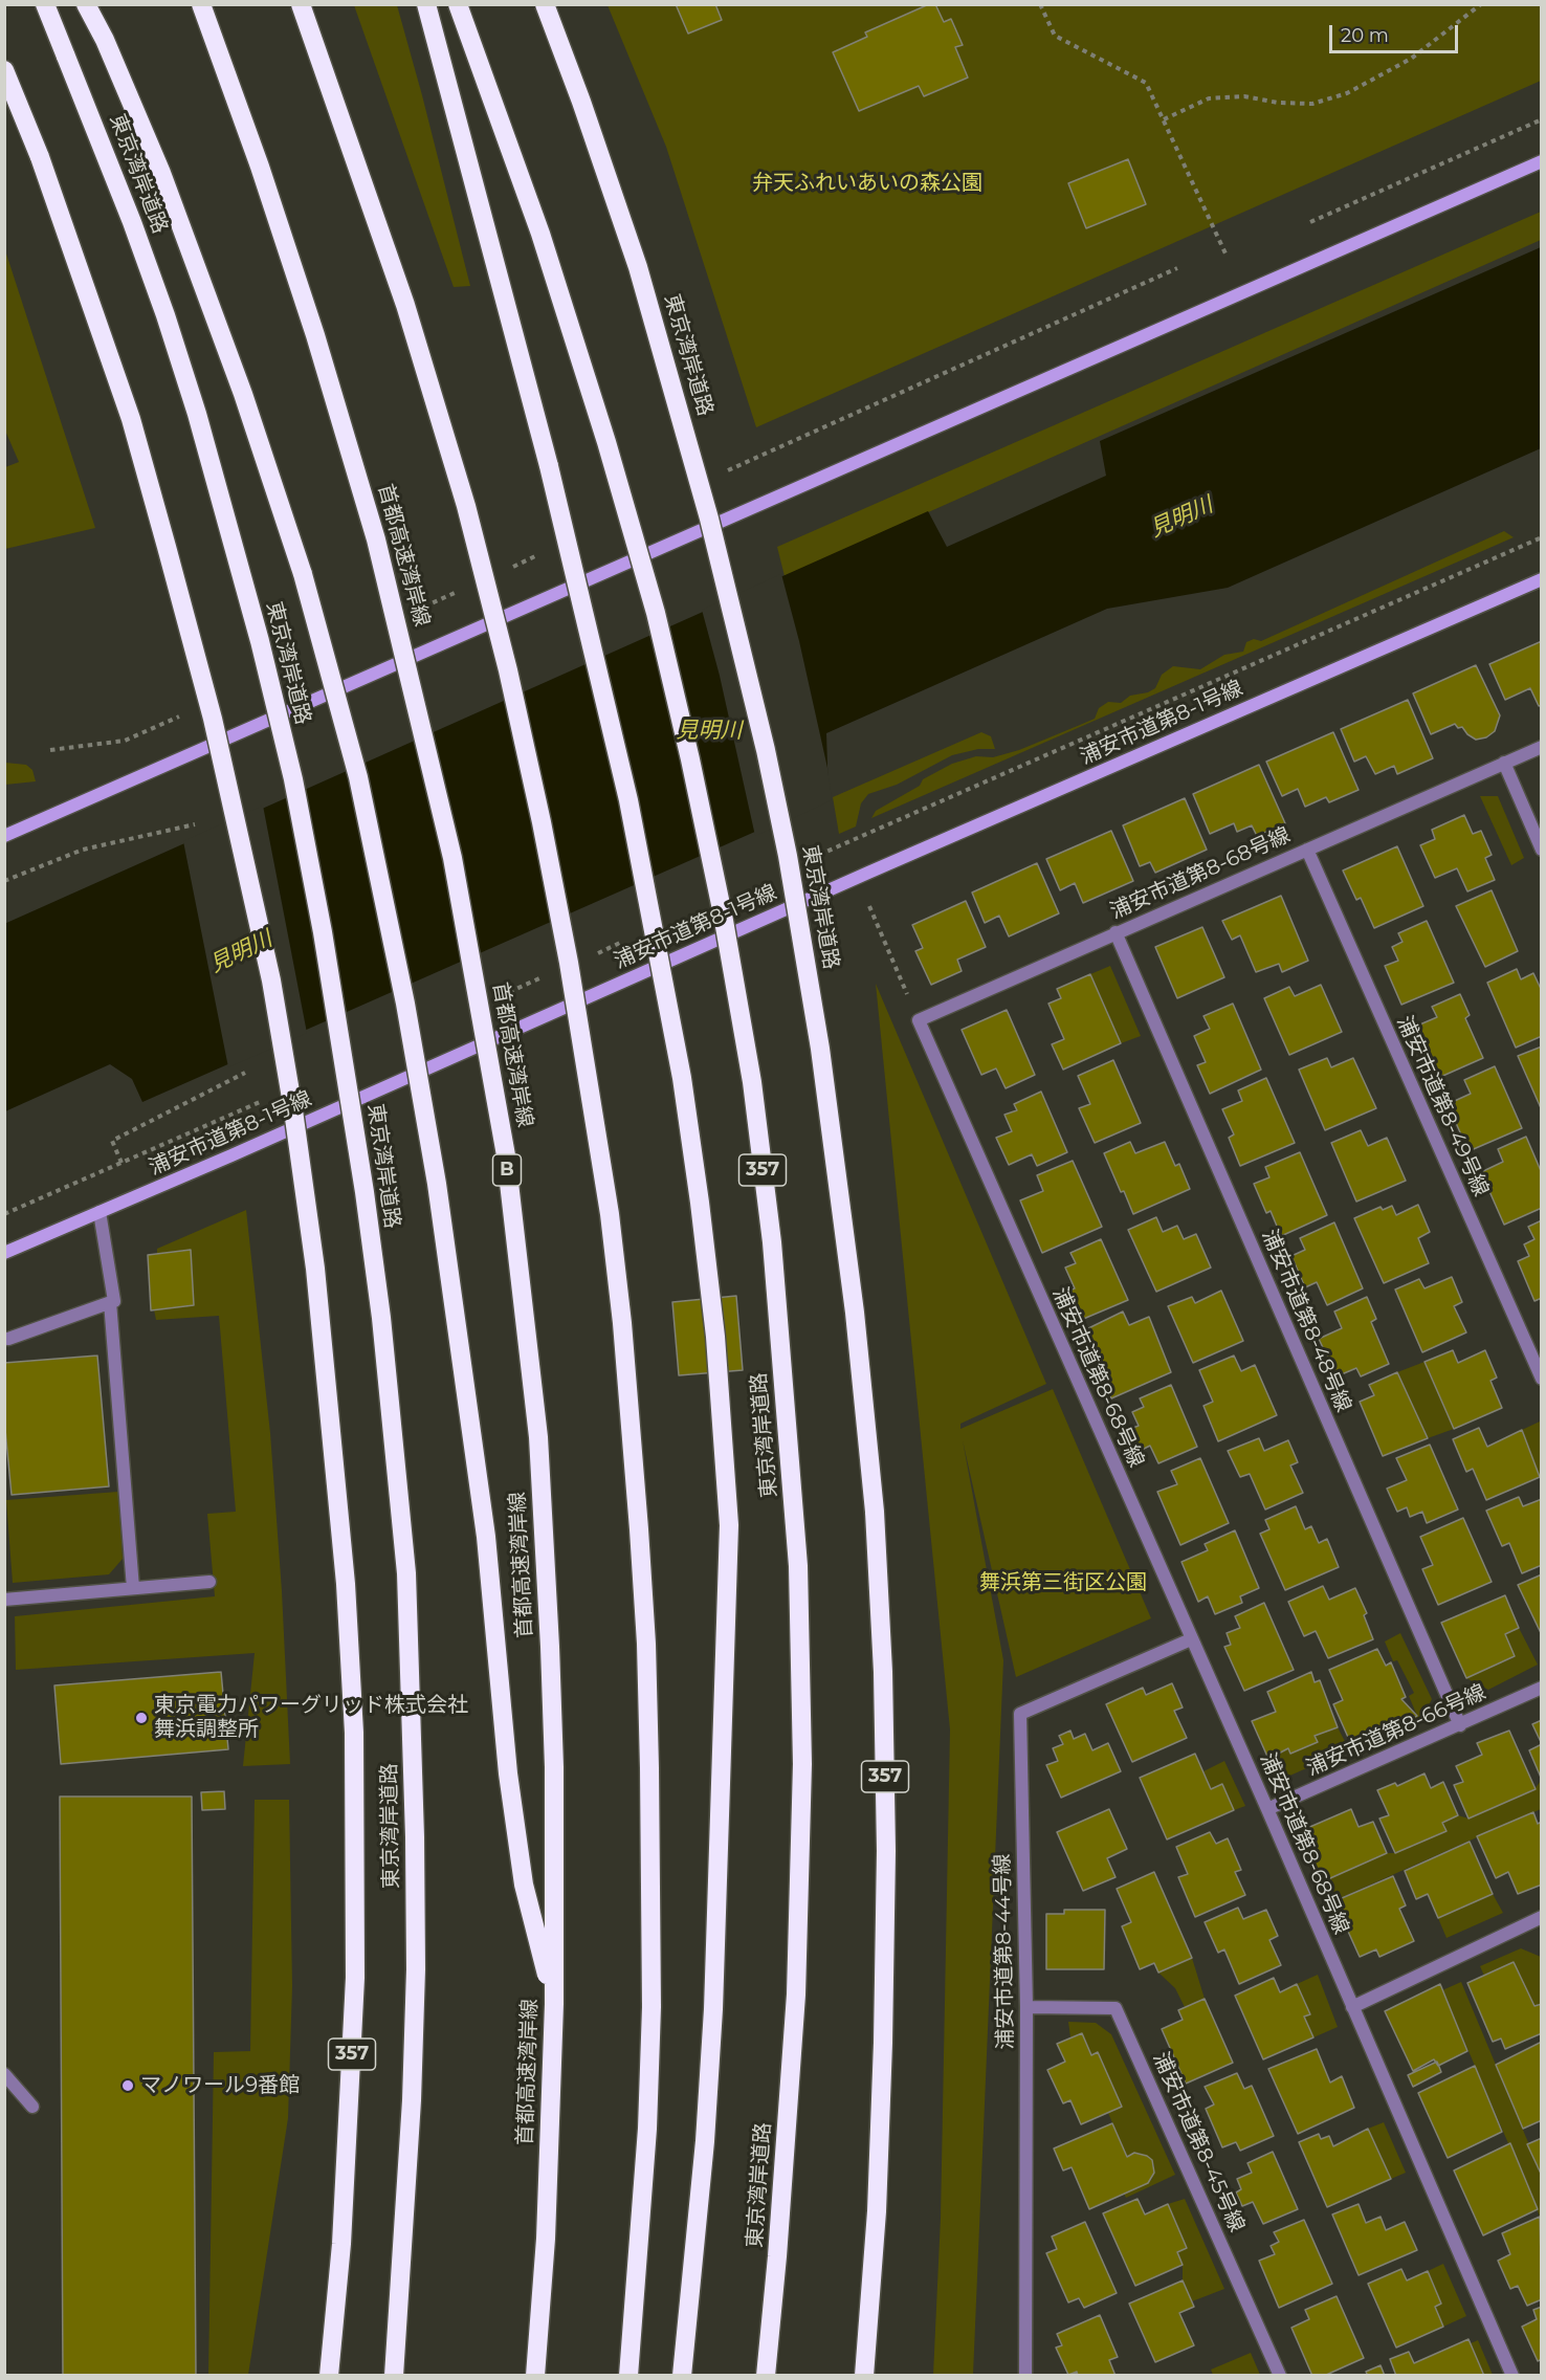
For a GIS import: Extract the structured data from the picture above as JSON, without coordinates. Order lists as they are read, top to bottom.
{
  "streets": {
    "highway": [
      "東京湾岸道路",
      "首都高速湾岸線",
      "B",
      "357"
    ],
    "street": [
      "浦安市道第8-1号線",
      "浦安市道第8-68号線",
      "浦安市道第8-49号線",
      "浦安市道第8-48号線",
      "浦安市道第8-66号線",
      "浦安市道第8-44号線",
      "浦安市道第8-45号線"
    ]
  },
  "crossings": [
    ["浦安市道第8-68号線", "浦安市道第8-49号線"],
    ["浦安市道第8-68号線", "浦安市道第8-48号線"],
    ["浦安市道第8-68号線", "浦安市道第8-66号線"],
    ["浦安市道第8-68号線", "浦安市道第8-44号線"],
    ["浦安市道第8-48号線", "浦安市道第8-66号線"],
    ["浦安市道第8-44号線", "浦安市道第8-45号線"]
  ],
  "water": ["見明川"],
  "parks": ["弁天ふれいあいの森公園", "舞浜第三街区公園"],
  "places": ["東京電力パワーグリッド株式会社 舞浜調整所", "マノワール9番館"],
  "scale_bar": "20 m"
}
